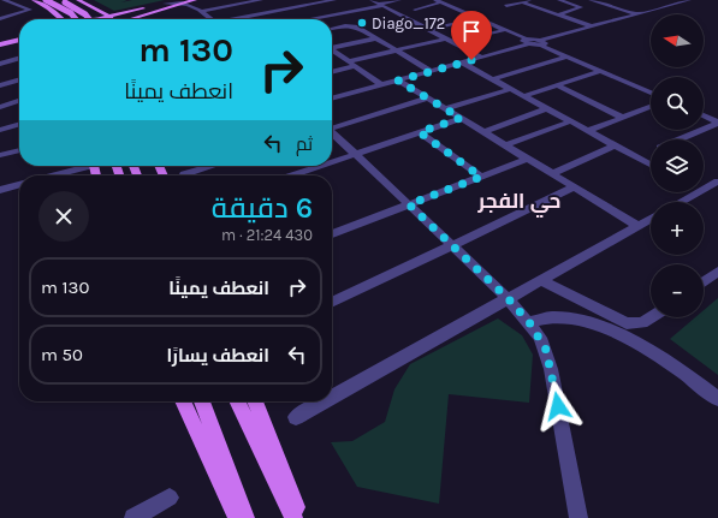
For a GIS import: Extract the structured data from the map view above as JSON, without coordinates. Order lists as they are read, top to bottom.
{
  "districts": ["حي الفجر"],
  "places": ["Diago_172"],
  "north": "left",
  "page": {
    "map_buttons": ["+", "−"],
    "turn": ["130 m", "انعطف يمينًا"],
    "then": "ثم",
    "heading": ["6 دقيقة", "430 m · 21:24"],
    "list": [
      {
        "name": "انعطف يمينًا",
        "value": "130 m"
      },
      {
        "name": "انعطف يسارًا",
        "value": "50 m"
      }
    ]
  }
}
